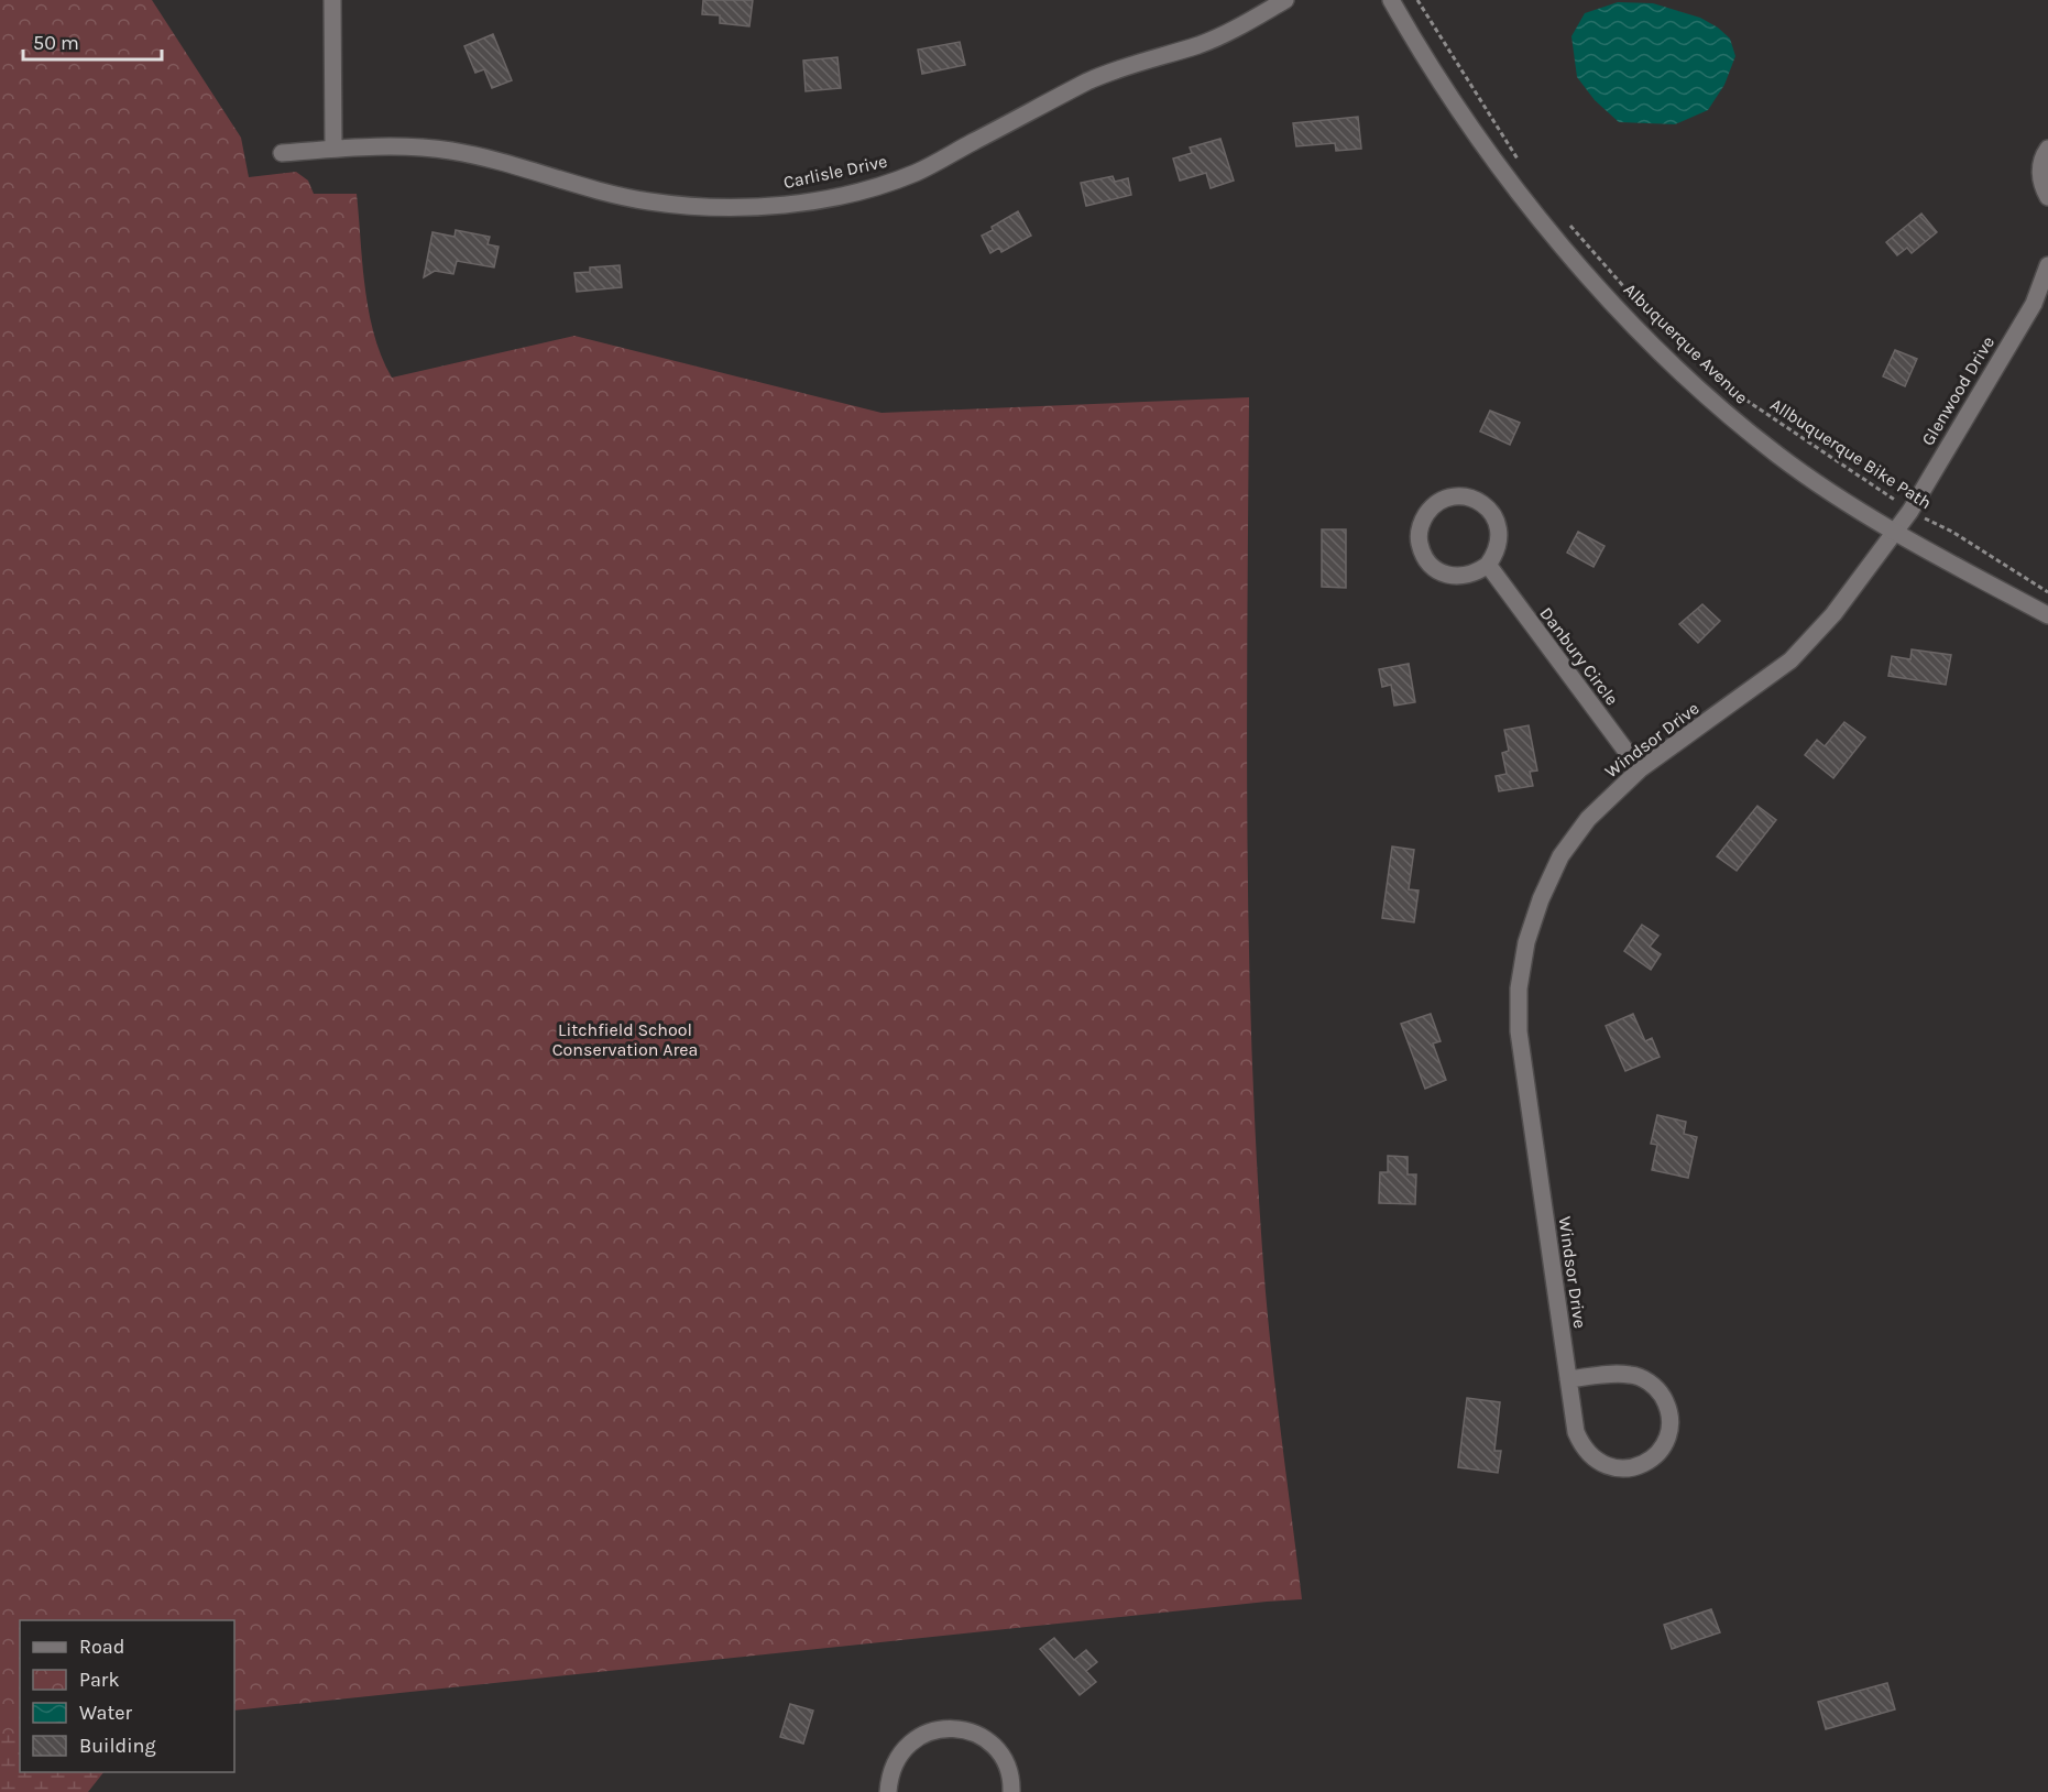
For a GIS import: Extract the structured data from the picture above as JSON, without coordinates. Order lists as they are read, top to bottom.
{
  "streets": {
    "street": [
      "Carlisle Drive",
      "Albuquerque Avenue",
      "Glenwood Drive",
      "Danbury Circle",
      "Windsor Drive"
    ],
    "path": ["Allbuquerque Bike Path"]
  },
  "crossings": [
    ["Albuquerque Avenue", "Glenwood Drive"],
    ["Albuquerque Avenue", "Windsor Drive"],
    ["Glenwood Drive", "Allbuquerque Bike Path"],
    ["Glenwood Drive", "Windsor Drive"],
    ["Danbury Circle", "Windsor Drive"]
  ],
  "parks": ["Litchfield School Conservation Area"],
  "legend": [
    "Road",
    "Park",
    "Water",
    "Building"
  ],
  "scale_bar": "50 m"
}
